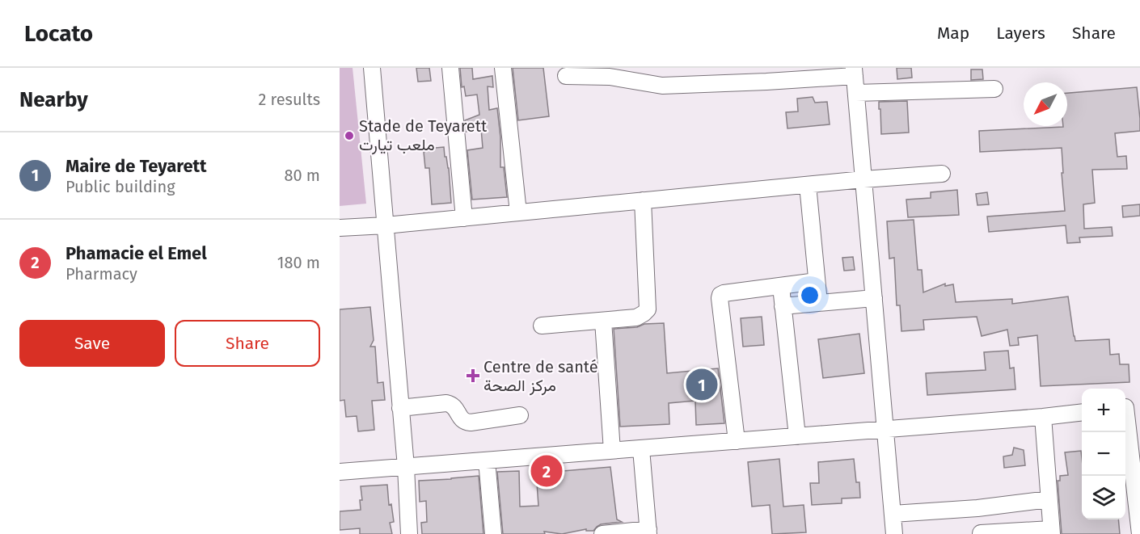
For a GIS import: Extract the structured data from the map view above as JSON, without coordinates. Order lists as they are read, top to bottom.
{
  "places": {
    "other": ["Stade de Teyarett ملعب تيارت"],
    "health": ["Centre de santé مركز الصحة"]
  },
  "north": "bottom left",
  "page": {
    "header": "Locato",
    "nav": ["Map", "Layers", "Share"],
    "heading": ["Nearby", "2 results"],
    "list": [
      {
        "mark": "1",
        "name": "Maire de Teyarett",
        "note": "Public building",
        "value": "80 m"
      },
      {
        "mark": "2",
        "name": "Phamacie el Emel",
        "note": "Pharmacy",
        "value": "180 m"
      }
    ],
    "buttons": ["Save", "Share"],
    "pins": ["1", "2"],
    "map_buttons": ["+", "−"]
  }
}
